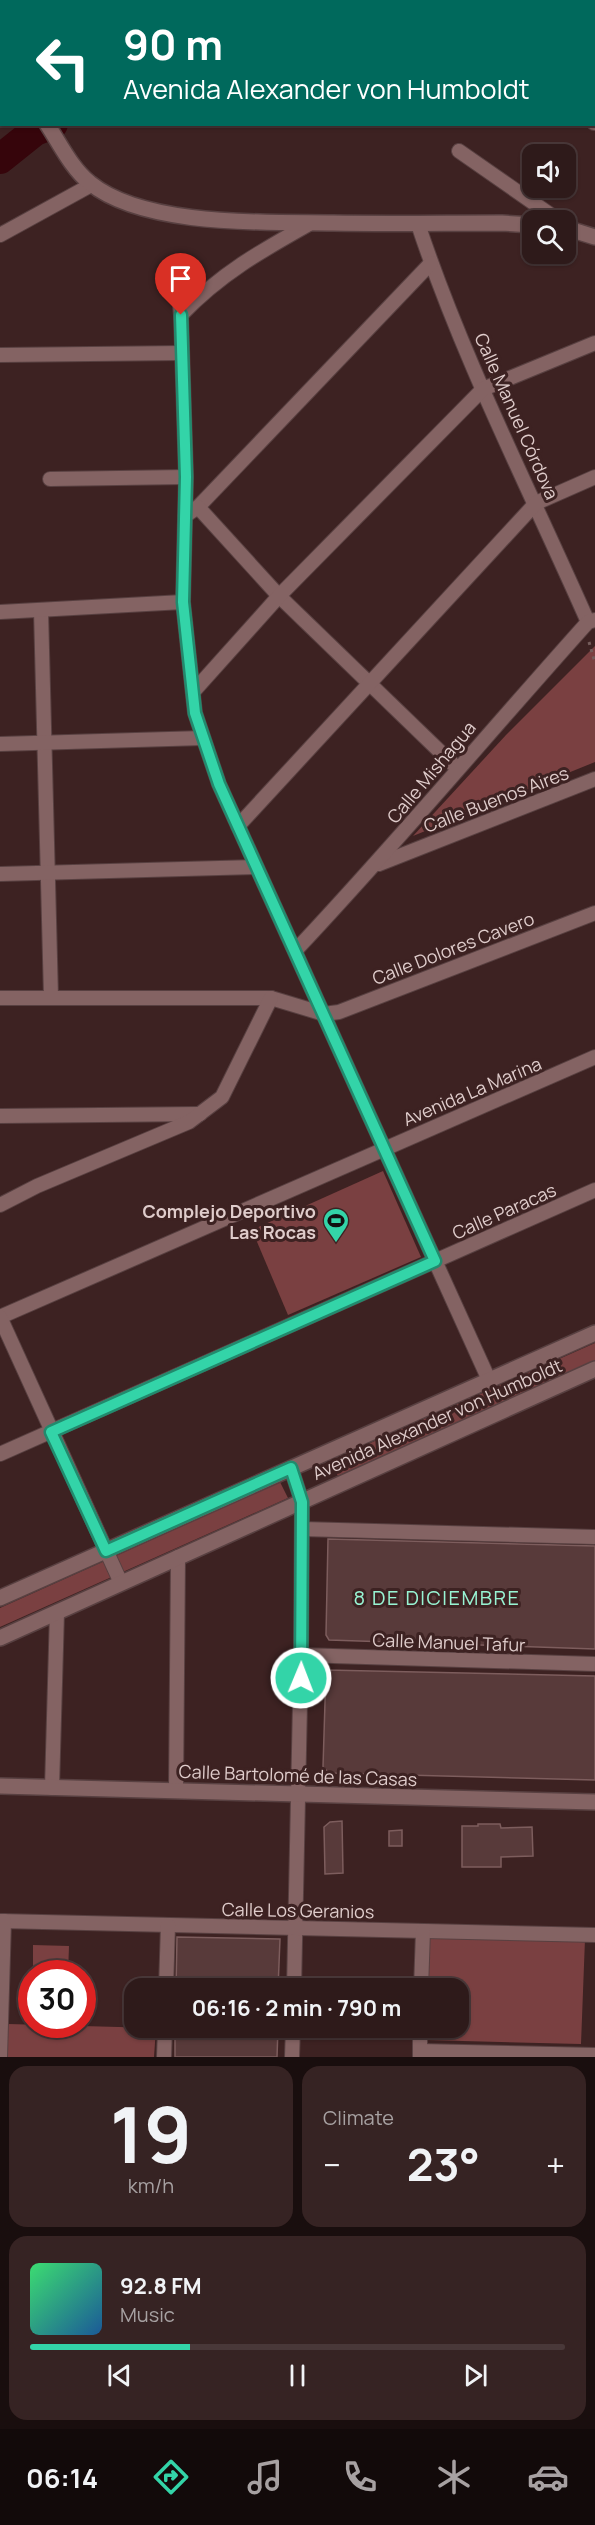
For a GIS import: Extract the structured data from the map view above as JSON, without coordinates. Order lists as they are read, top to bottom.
{
  "streets": {
    "main road": ["Avenida Alexander von Humboldt", "Calle Bartolomé de las Casas"],
    "street": [
      "Calle Manuel Córdova",
      "Calle Mishagua",
      "Calle Buenos Aires",
      "Calle Dolores Cavero",
      "Avenida La Marina",
      "Calle Paracas",
      "Calle Manuel Tafur",
      "Calle Los Geranios"
    ]
  },
  "crossings": [
    ["Calle Manuel Córdova", "Calle Mishagua"],
    ["Calle Mishagua", "Calle Buenos Aires"]
  ],
  "districts": ["8 DE DICIEMBRE"],
  "places": {
    "sports": ["Complejo Deportivo Las Rocas"]
  },
  "page": {
    "turn": ["90 m", "Avenida Alexander von Humboldt"],
    "limit": "30",
    "trip": "06:16 · 2 min · 790 m",
    "tile": [
      ["19", "km/h"],
      "Climate"
    ],
    "heat": ["−", "23°", "+"],
    "song": ["92.8 FM", "Music"],
    "tabs": "06:14"
  }
}
